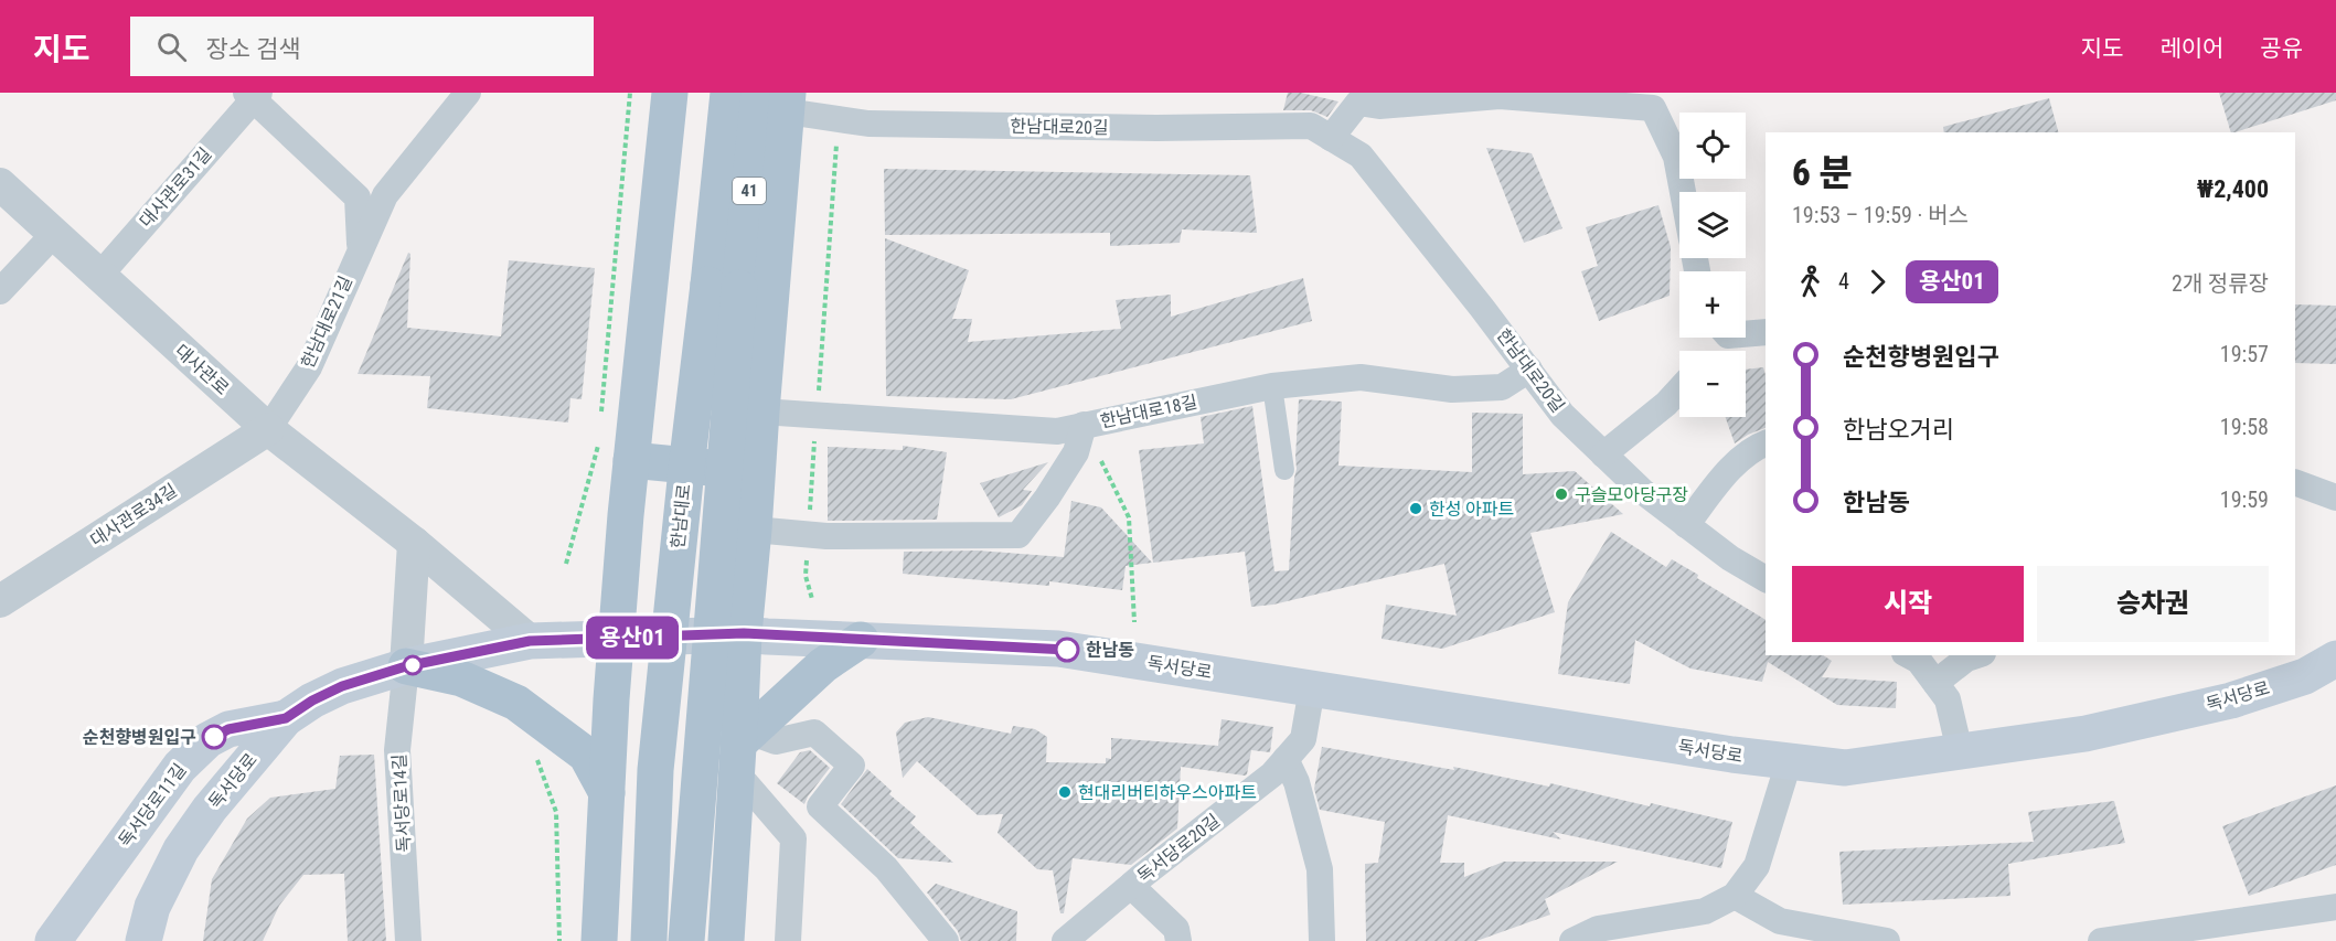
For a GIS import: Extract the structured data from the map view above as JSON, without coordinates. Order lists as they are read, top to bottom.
{
  "streets": {
    "main road": [
      "41",
      "한남대로",
      "독서당로",
      "독서당로11길"
    ],
    "street": [
      "한남대로20길",
      "대사관로31길",
      "한남대로21길",
      "대사관로",
      "한남대로18길",
      "대사관로34길",
      "독서당로14길",
      "독서당로20길"
    ]
  },
  "crossings": [
    ["한남대로20길", "한남대로18길"],
    ["한남대로20길", "한남대로"],
    ["대사관로31길", "한남대로21길"],
    ["대사관로31길", "대사관로"],
    ["한남대로21길", "대사관로"],
    ["한남대로21길", "대사관로34길"],
    ["대사관로", "대사관로34길"],
    ["대사관로", "독서당로"],
    ["독서당로", "독서당로14길"],
    ["독서당로", "독서당로11길"],
    ["독서당로", "독서당로20길"]
  ],
  "places": [
    "구슬모아당구장",
    "한성 아파트",
    "한남동",
    "순천향병원입구",
    "현대리버티하우스아파트"
  ],
  "lines": ["bus line 용산01"],
  "page": {
    "header": "지도",
    "search": "장소 검색",
    "nav": ["지도", "레이어", "공유"],
    "on_map": "용산01",
    "map_buttons": ["+", "−"],
    "heading": ["6 분", "19:53 – 19:59 · 버스", "₩2,400"],
    "legs": ["4", "용산01", "2개 정류장"],
    "list": [
      {
        "name": "순천향병원입구",
        "value": "19:57"
      },
      {
        "name": "한남오거리",
        "value": "19:58"
      },
      {
        "name": "한남동",
        "value": "19:59"
      }
    ],
    "buttons": ["시작", "승차권"]
  }
}
